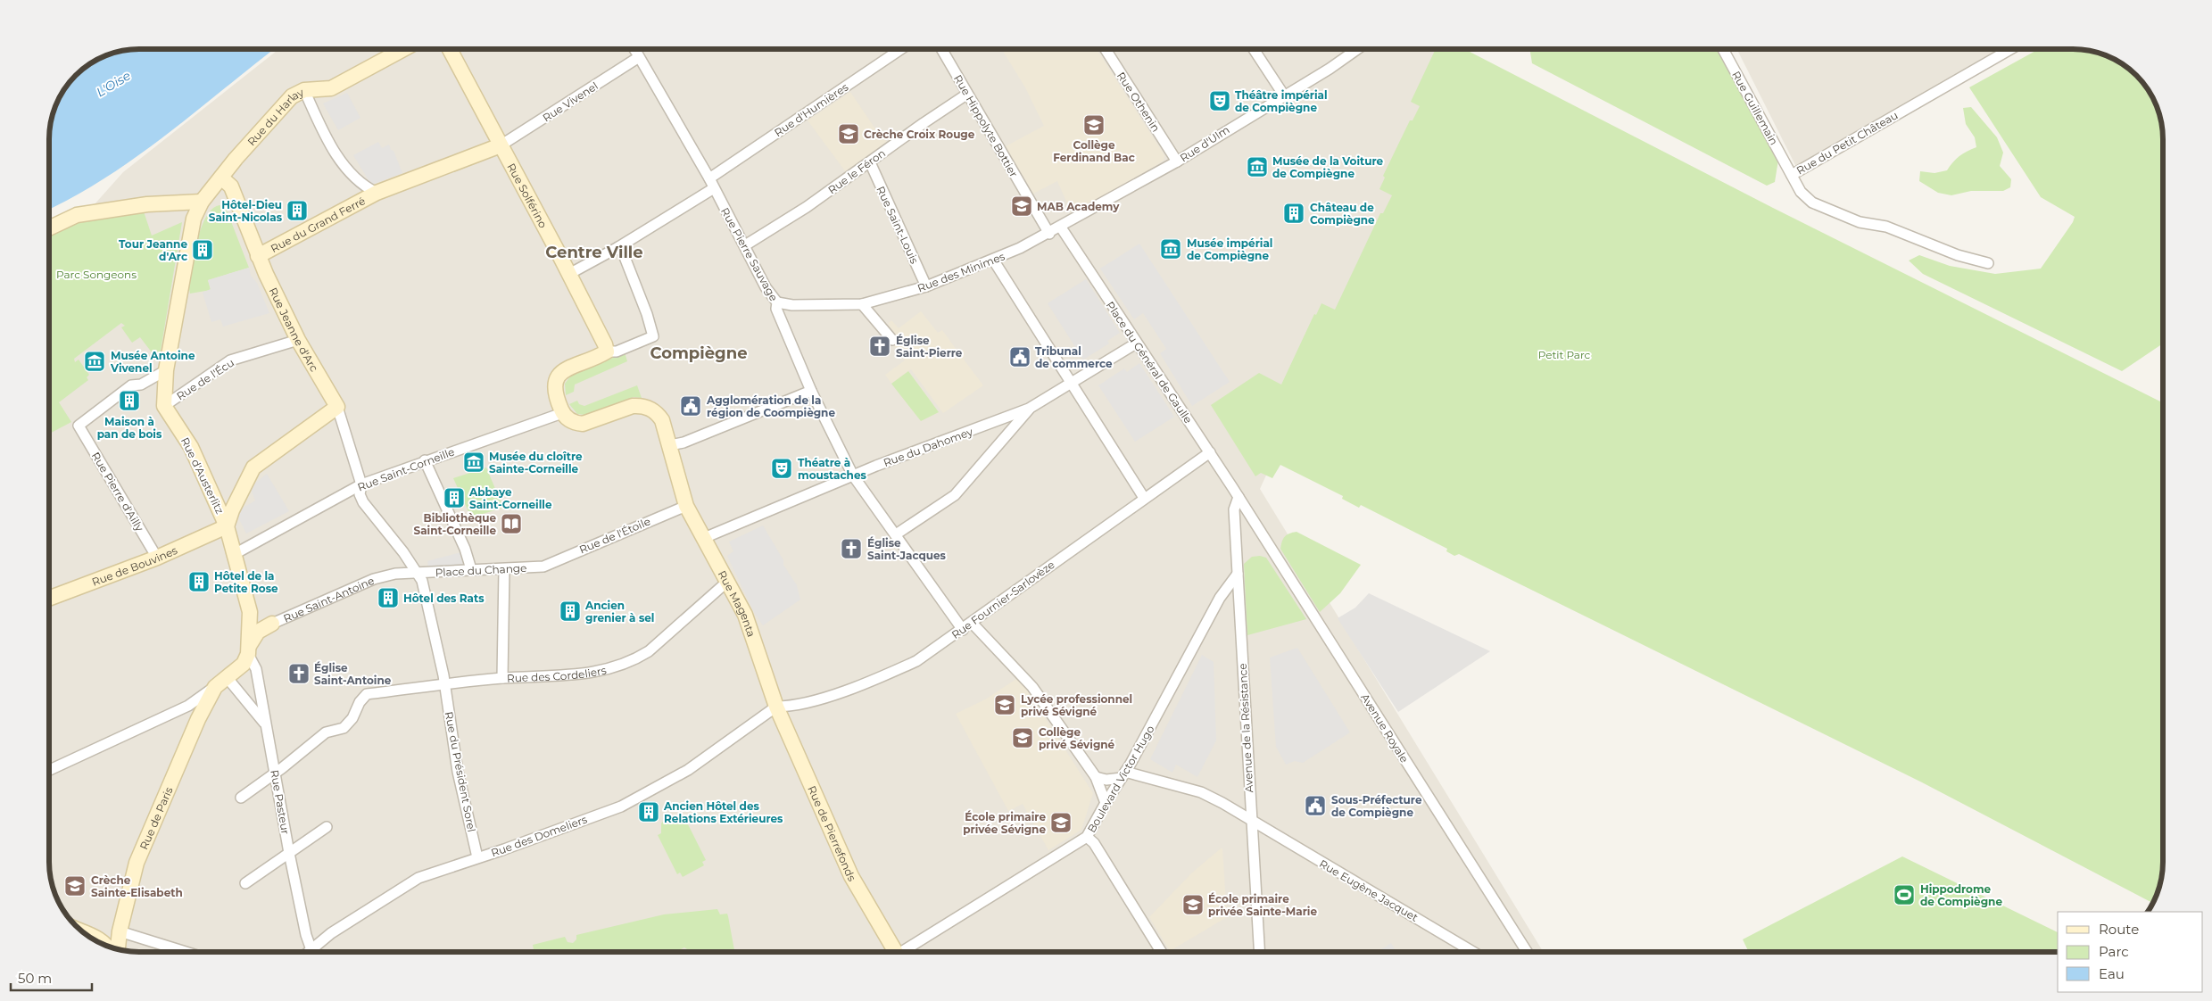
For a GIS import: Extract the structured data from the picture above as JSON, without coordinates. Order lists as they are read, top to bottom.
{
  "streets": {
    "street": [
      "Rue Vivenel",
      "Rue Othenin",
      "Rue Guillemain",
      "Rue d'Humières",
      "Rue du Harlay",
      "Rue Hippolyte Bottier",
      "Rue du Petit Château",
      "Rue d'Ulm",
      "Rue le Féron",
      "Rue Solférino",
      "Rue du Grand Ferré",
      "Rue Saint-Louis",
      "Rue Pierre Sauvage",
      "Rue des Minimes",
      "Rue Jeanne d'Arc",
      "Place du Général de Gaulle",
      "Rue de l'Écu",
      "Rue du Dahomey",
      "Rue Saint-Corneille",
      "Rue d'Austerlitz",
      "Rue Pierre d'Ailly",
      "Rue de l'Étoile",
      "Rue de Bouvines",
      "Place du Change",
      "Rue Saint-Antoine",
      "Rue Fournier-Sarlovèze",
      "Rue Magenta",
      "Rue des Cordeliers",
      "Avenue de la Résistance",
      "Avenue Royale",
      "Rue du Président Sorel",
      "Boulevard Victor Hugo",
      "Rue Pasteur",
      "Rue de Paris",
      "Rue de Pierrefonds",
      "Rue des Domeliers",
      "Rue Eugène Jacquet"
    ]
  },
  "crossings": [
    ["Rue Vivenel", "Rue Solférino"],
    ["Rue Vivenel", "Rue du Grand Ferré"],
    ["Rue Vivenel", "Rue Pierre Sauvage"],
    ["Rue Othenin", "Rue d'Ulm"],
    ["Rue Guillemain", "Rue du Petit Château"],
    ["Rue d'Humières", "Rue Pierre Sauvage"],
    ["Rue du Harlay", "Rue Jeanne d'Arc"],
    ["Rue Hippolyte Bottier", "Rue le Féron"],
    ["Rue Hippolyte Bottier", "Rue des Minimes"],
    ["Rue d'Ulm", "Rue des Minimes"],
    ["Rue d'Ulm", "Place du Général de Gaulle"],
    ["Rue le Féron", "Rue Saint-Louis"],
    ["Rue le Féron", "Rue Pierre Sauvage"],
    ["Rue Solférino", "Rue du Grand Ferré"],
    ["Rue du Grand Ferré", "Rue Jeanne d'Arc"],
    ["Rue Saint-Louis", "Rue des Minimes"],
    ["Rue Pierre Sauvage", "Rue des Minimes"],
    ["Rue Pierre Sauvage", "Rue du Dahomey"],
    ["Rue Pierre Sauvage", "Rue Fournier-Sarlovèze"],
    ["Rue des Minimes", "Place du Général de Gaulle"],
    ["Rue Jeanne d'Arc", "Rue de l'Écu"],
    ["Rue Jeanne d'Arc", "Rue Saint-Corneille"],
    ["Rue Jeanne d'Arc", "Place du Change"],
    ["Rue Jeanne d'Arc", "Rue Saint-Antoine"],
    ["Rue Jeanne d'Arc", "Rue du Président Sorel"],
    ["Place du Général de Gaulle", "Rue Fournier-Sarlovèze"],
    ["Place du Général de Gaulle", "Avenue de la Résistance"],
    ["Place du Général de Gaulle", "Avenue Royale"],
    ["Rue de l'Écu", "Rue d'Austerlitz"],
    ["Rue du Dahomey", "Rue Magenta"],
    ["Rue Saint-Corneille", "Rue d'Austerlitz"],
    ["Rue Saint-Corneille", "Rue Magenta"],
    ["Rue d'Austerlitz", "Rue de Bouvines"],
    ["Rue d'Austerlitz", "Rue Saint-Antoine"],
    ["Rue d'Austerlitz", "Rue Pasteur"],
    ["Rue Pierre d'Ailly", "Rue de Bouvines"],
    ["Rue de l'Étoile", "Place du Change"],
    ["Rue de l'Étoile", "Rue Magenta"],
    ["Place du Change", "Rue Saint-Antoine"],
    ["Place du Change", "Rue du Président Sorel"],
    ["Rue Saint-Antoine", "Rue du Président Sorel"],
    ["Rue Saint-Antoine", "Rue Pasteur"],
    ["Rue Fournier-Sarlovèze", "Rue Magenta"],
    ["Rue Fournier-Sarlovèze", "Rue de Pierrefonds"],
    ["Rue Fournier-Sarlovèze", "Rue des Domeliers"],
    ["Rue Magenta", "Rue des Cordeliers"],
    ["Rue Magenta", "Rue de Pierrefonds"],
    ["Rue Magenta", "Rue des Domeliers"],
    ["Rue des Cordeliers", "Rue du Président Sorel"],
    ["Rue des Cordeliers", "Rue Pasteur"],
    ["Avenue de la Résistance", "Avenue Royale"],
    ["Avenue de la Résistance", "Boulevard Victor Hugo"],
    ["Avenue de la Résistance", "Rue Eugène Jacquet"],
    ["Rue du Président Sorel", "Rue des Domeliers"],
    ["Boulevard Victor Hugo", "Rue Eugène Jacquet"],
    ["Rue de Pierrefonds", "Rue des Domeliers"]
  ],
  "districts": ["Centre Ville", "Compiègne"],
  "water": ["L'Oise"],
  "parks": ["Parc Songeons", "Petit Parc"],
  "places": {
    "theatre": ["Théâtre impérial de Compiègne", "Théatre à moustaches"],
    "school or university": [
      "Collège Ferdinand Bac",
      "Crèche Croix Rouge",
      "MAB Academy",
      "Lycée professionnel privé Sévigné",
      "Collège privé Sévigné",
      "École primaire privée Sévigne",
      "Crèche Sainte-Elisabeth",
      "École primaire privée Sainte-Marie"
    ],
    "museum": [
      "Musée de la Voiture de Compiègne",
      "Musée impérial de Compiègne",
      "Musée Antoine Vivenel",
      "Musée du cloître Sainte-Corneille"
    ],
    "building": [
      "Hôtel-Dieu Saint-Nicolas",
      "Château de Compiègne",
      "Tour Jeanne d'Arc",
      "Maison à pan de bois",
      "Abbaye Saint-Corneille",
      "Hôtel de la Petite Rose",
      "Hôtel des Rats",
      "Ancien grenier à sel",
      "Ancien Hôtel des Relations Extérieures"
    ],
    "church": ["Église Saint-Pierre", "Église Saint-Jacques", "Église Saint-Antoine"],
    "public building": ["Tribunal de commerce", "Agglomération de la région de Coompiègne", "Sous-Préfecture de Compiègne"],
    "library": ["Bibliothèque Saint-Corneille"],
    "sports": ["Hippodrome de Compiègne"]
  },
  "legend": ["Route", "Parc", "Eau"],
  "scale_bar": "50 m"
}
